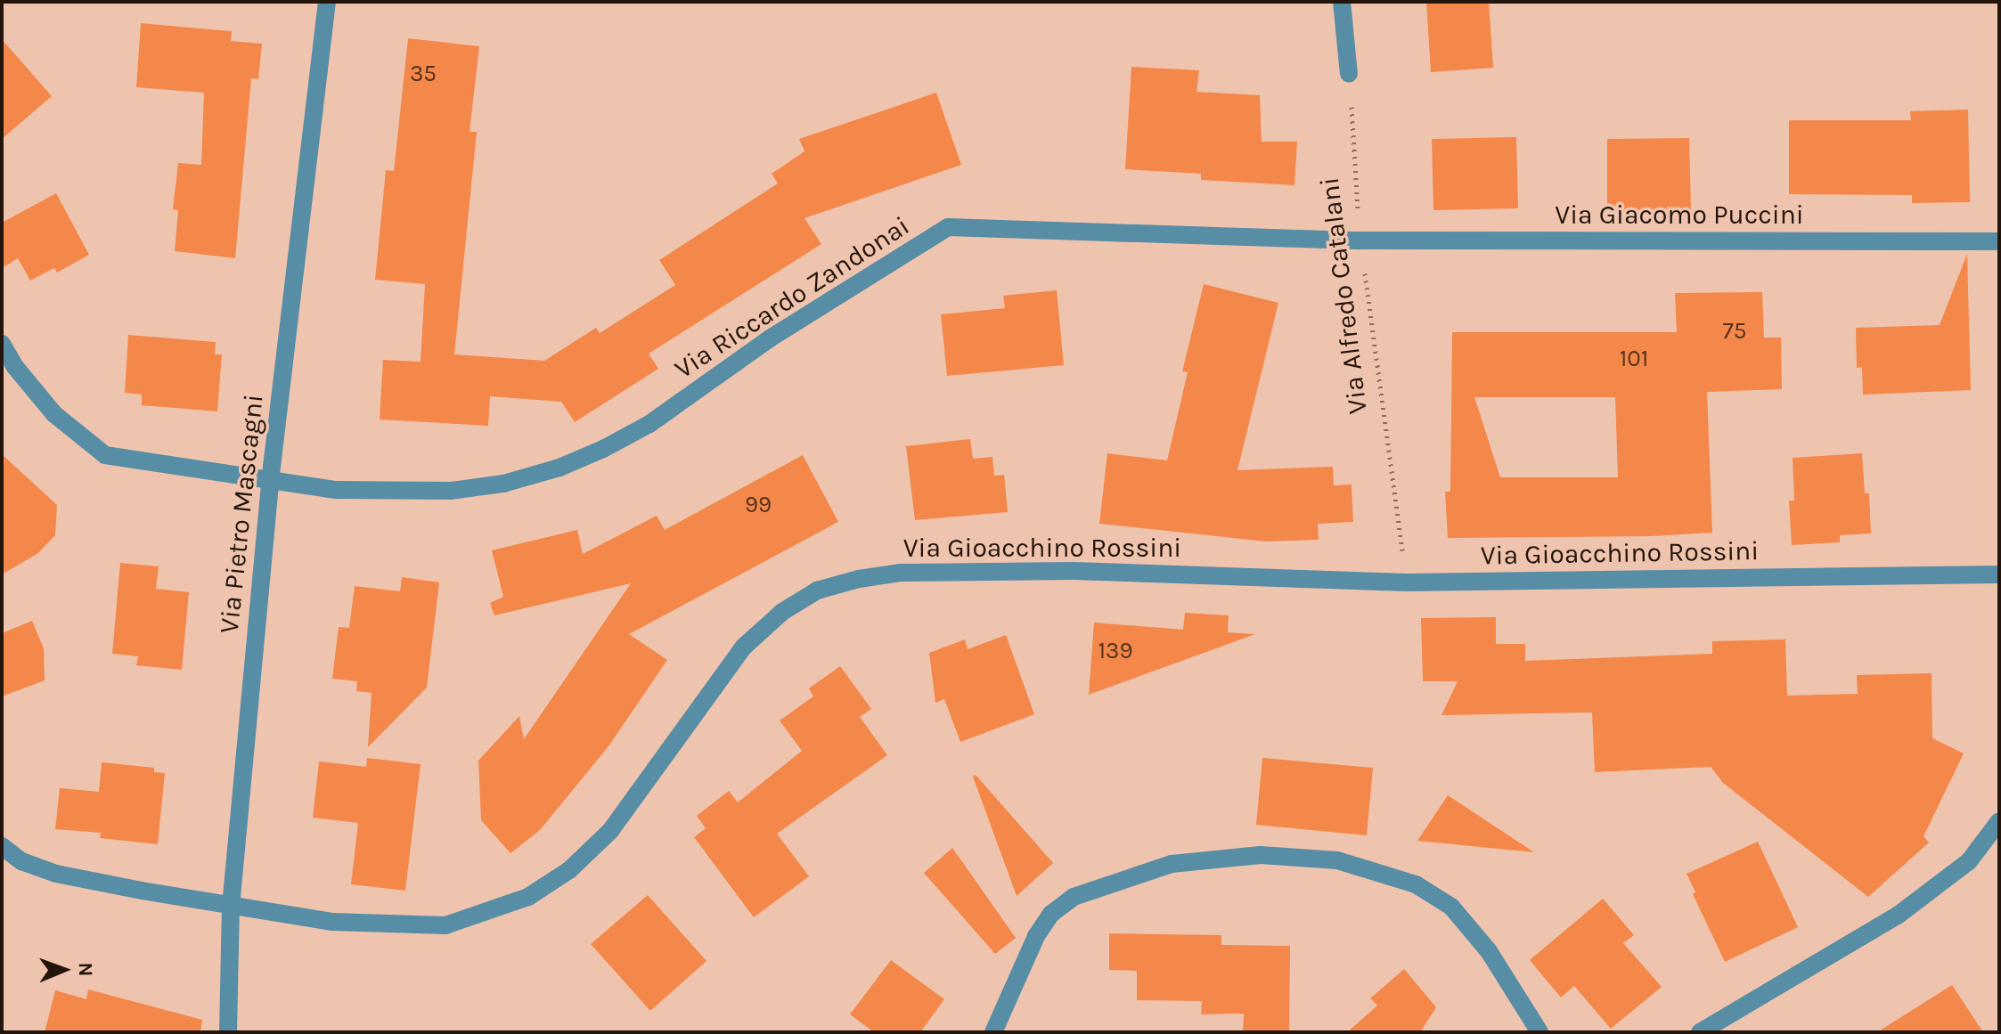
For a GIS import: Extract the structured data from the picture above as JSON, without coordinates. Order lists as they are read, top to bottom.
{
  "streets": {
    "street": [
      "Via Giacomo Puccini",
      "Via Riccardo Zandonai",
      "Via Pietro Mascagni",
      "Via Gioacchino Rossini"
    ],
    "path": ["Via Alfredo Catalani"]
  },
  "crossings": [
    ["Via Giacomo Puccini", "Via Alfredo Catalani"],
    ["Via Giacomo Puccini", "Via Riccardo Zandonai"],
    ["Via Alfredo Catalani", "Via Riccardo Zandonai"],
    ["Via Alfredo Catalani", "Via Gioacchino Rossini"],
    ["Via Riccardo Zandonai", "Via Pietro Mascagni"],
    ["Via Pietro Mascagni", "Via Gioacchino Rossini"]
  ],
  "house_numbers": [
    "35",
    "75",
    "101",
    "99",
    "139"
  ],
  "north": "right"
}
